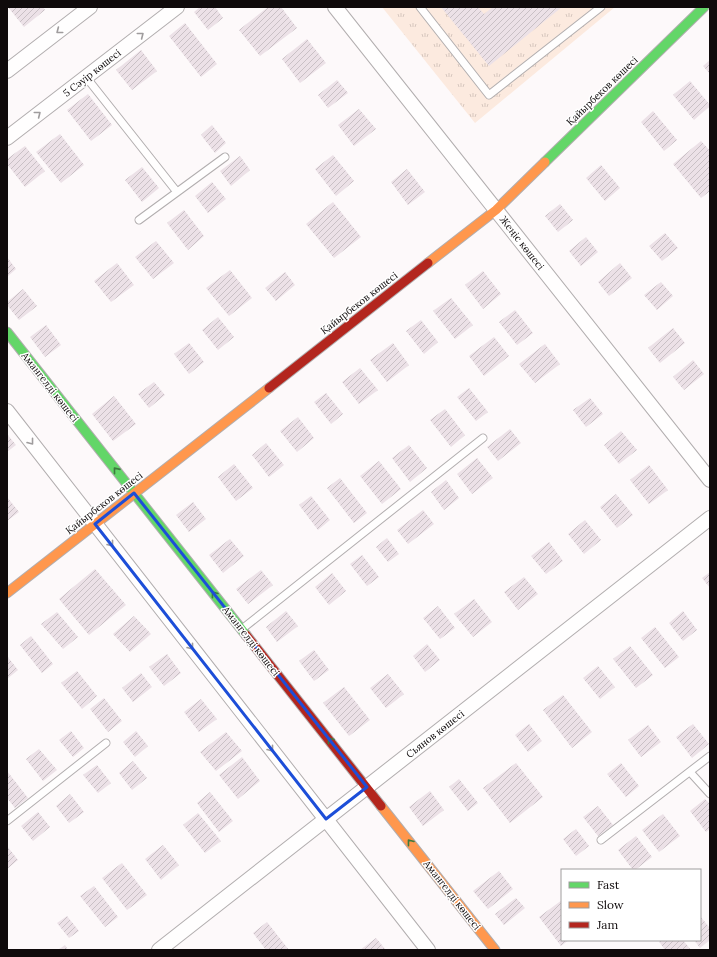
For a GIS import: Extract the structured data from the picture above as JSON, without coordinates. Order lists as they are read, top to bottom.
{
  "streets": {
    "main road": ["Қайырбеков көшесі", "Амангелді көшесі"],
    "street": ["5 Сәуір көшесі", "Жеңіс көшесі", "Сьянов көшесі"]
  },
  "crossings": [
    ["Қайырбеков көшесі", "Жеңіс көшесі"],
    ["Қайырбеков көшесі", "Амангелді көшесі"],
    ["Амангелді көшесі", "Сьянов көшесі"]
  ],
  "one_way": ["Амангелді көшесі"],
  "legend": ["Fast", "Slow", "Jam"]
}
